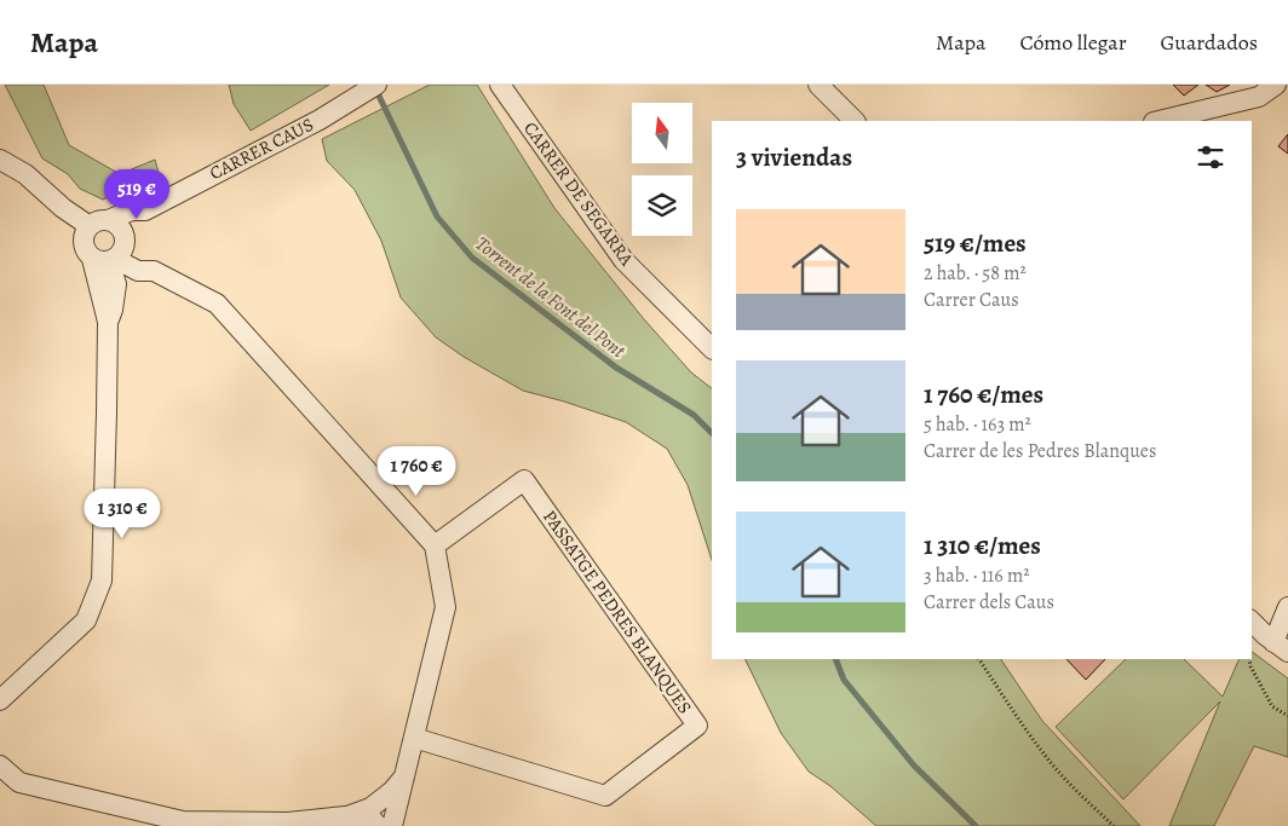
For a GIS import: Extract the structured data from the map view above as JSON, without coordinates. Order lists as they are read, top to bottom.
{
  "streets": {
    "street": ["CARRER CAUS", "CARRER DE SEGARRA", "PASSATGE PEDRES BLANQUES"]
  },
  "water": ["Torrent de la Font del Pont"],
  "north": "top",
  "page": {
    "header": "Mapa",
    "nav": ["Mapa", "Cómo llegar", "Guardados"],
    "heading": "3 viviendas",
    "price": ["519 €", "1 760 €", "1 310 €"],
    "list": [
      {
        "name": "519 €/mes",
        "note": "2 hab. · 58 m² · Carrer Caus"
      },
      {
        "name": "1 760 €/mes",
        "note": "5 hab. · 163 m² · Carrer de les Pedres Blanques"
      },
      {
        "name": "1 310 €/mes",
        "note": "3 hab. · 116 m² · Carrer dels Caus"
      }
    ]
  }
}
